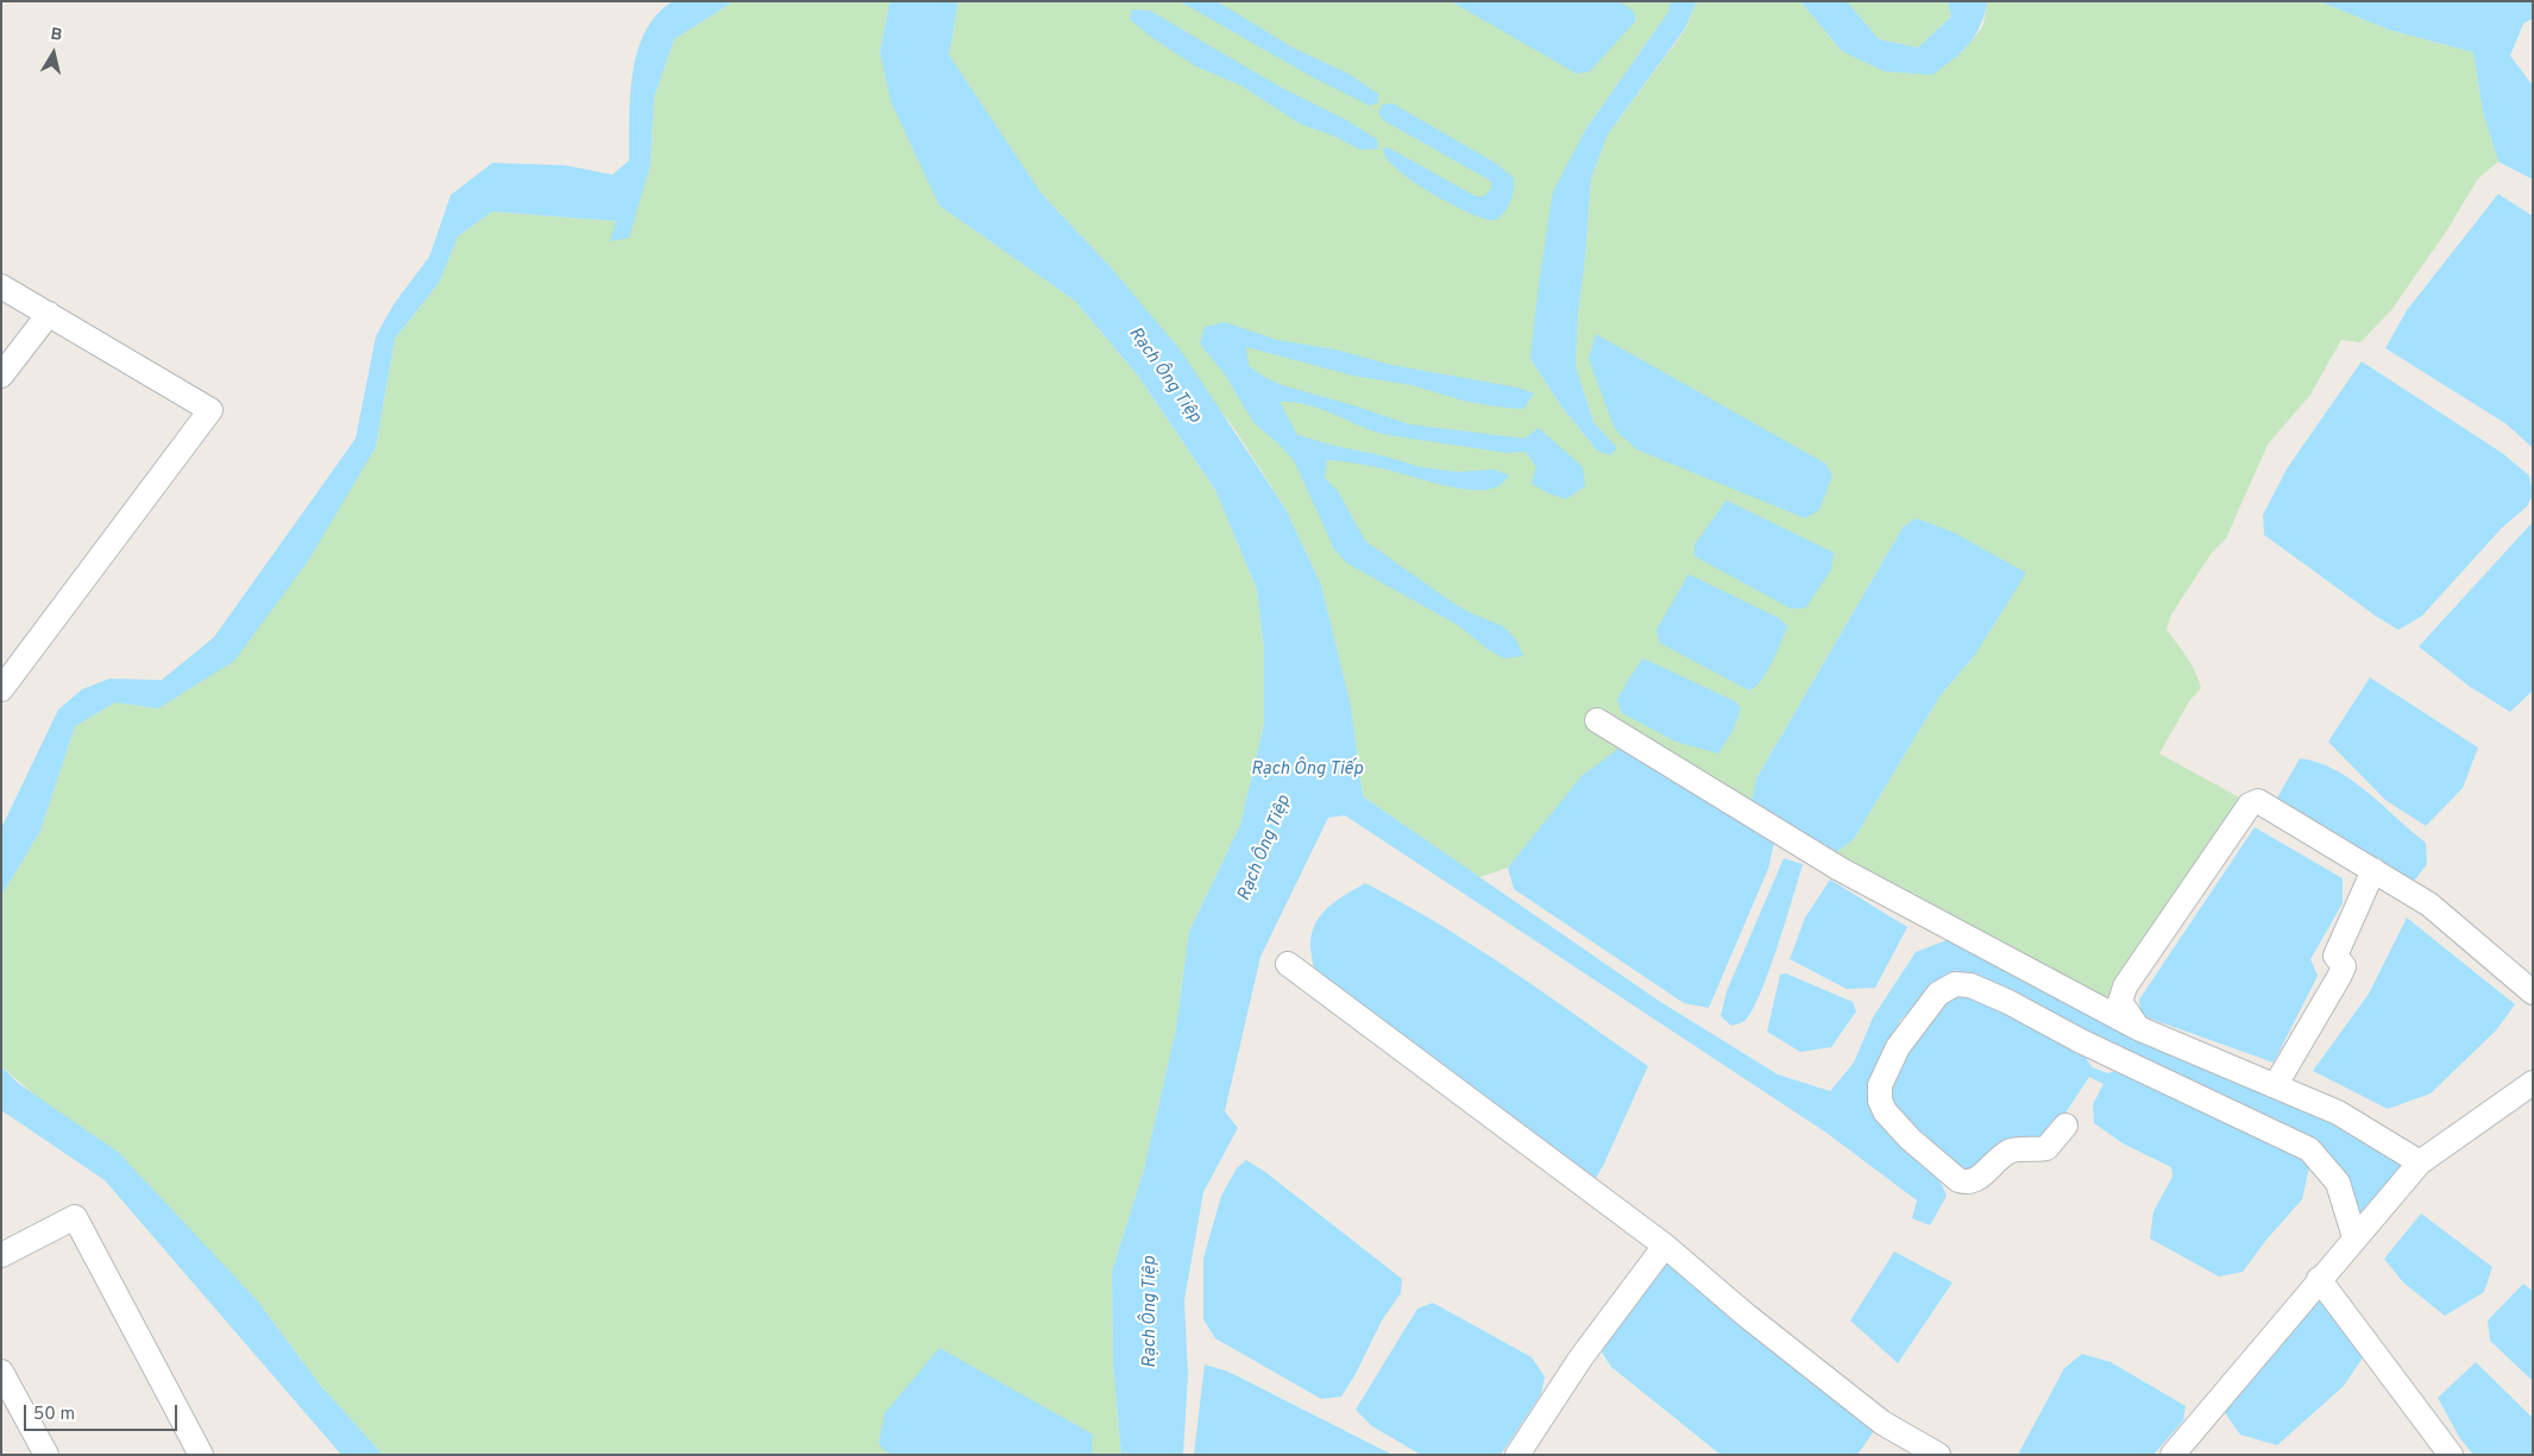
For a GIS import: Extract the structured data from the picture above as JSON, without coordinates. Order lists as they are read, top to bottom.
{
  "water": ["Rạch Ông Tiệp", "Rạch Ông Tiếp"],
  "scale_bar": "50 m",
  "north": "top"
}
